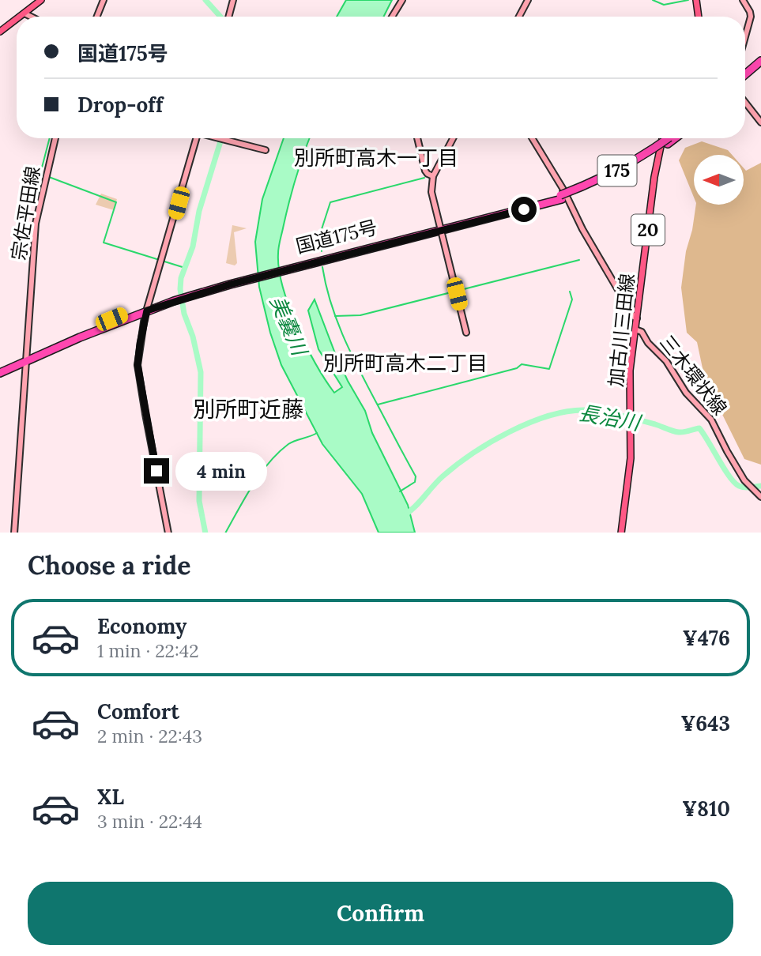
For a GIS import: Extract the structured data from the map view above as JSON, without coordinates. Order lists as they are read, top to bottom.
{
  "streets": {
    "highway": ["175", "国道175号"],
    "main road": ["20", "加古川三田線"],
    "street": ["宗佐平田線", "三木環状線"]
  },
  "crossings": [
    ["宗佐平田線", "国道175号"],
    ["加古川三田線", "三木環状線"]
  ],
  "districts": ["別所町高木一丁目", "別所町高木二丁目", "別所町近藤"],
  "water": ["美嚢川", "長治川"],
  "north": "left",
  "page": {
    "banner": ["国道175号", "Drop-off"],
    "bubble": "4 min",
    "heading": "Choose a ride",
    "list": [
      {
        "name": "Economy",
        "note": "1 min · 22:42",
        "value": "¥476"
      },
      {
        "name": "Comfort",
        "note": "2 min · 22:43",
        "value": "¥643"
      },
      {
        "name": "XL",
        "note": "3 min · 22:44",
        "value": "¥810"
      }
    ],
    "buttons": "Confirm"
  }
}
